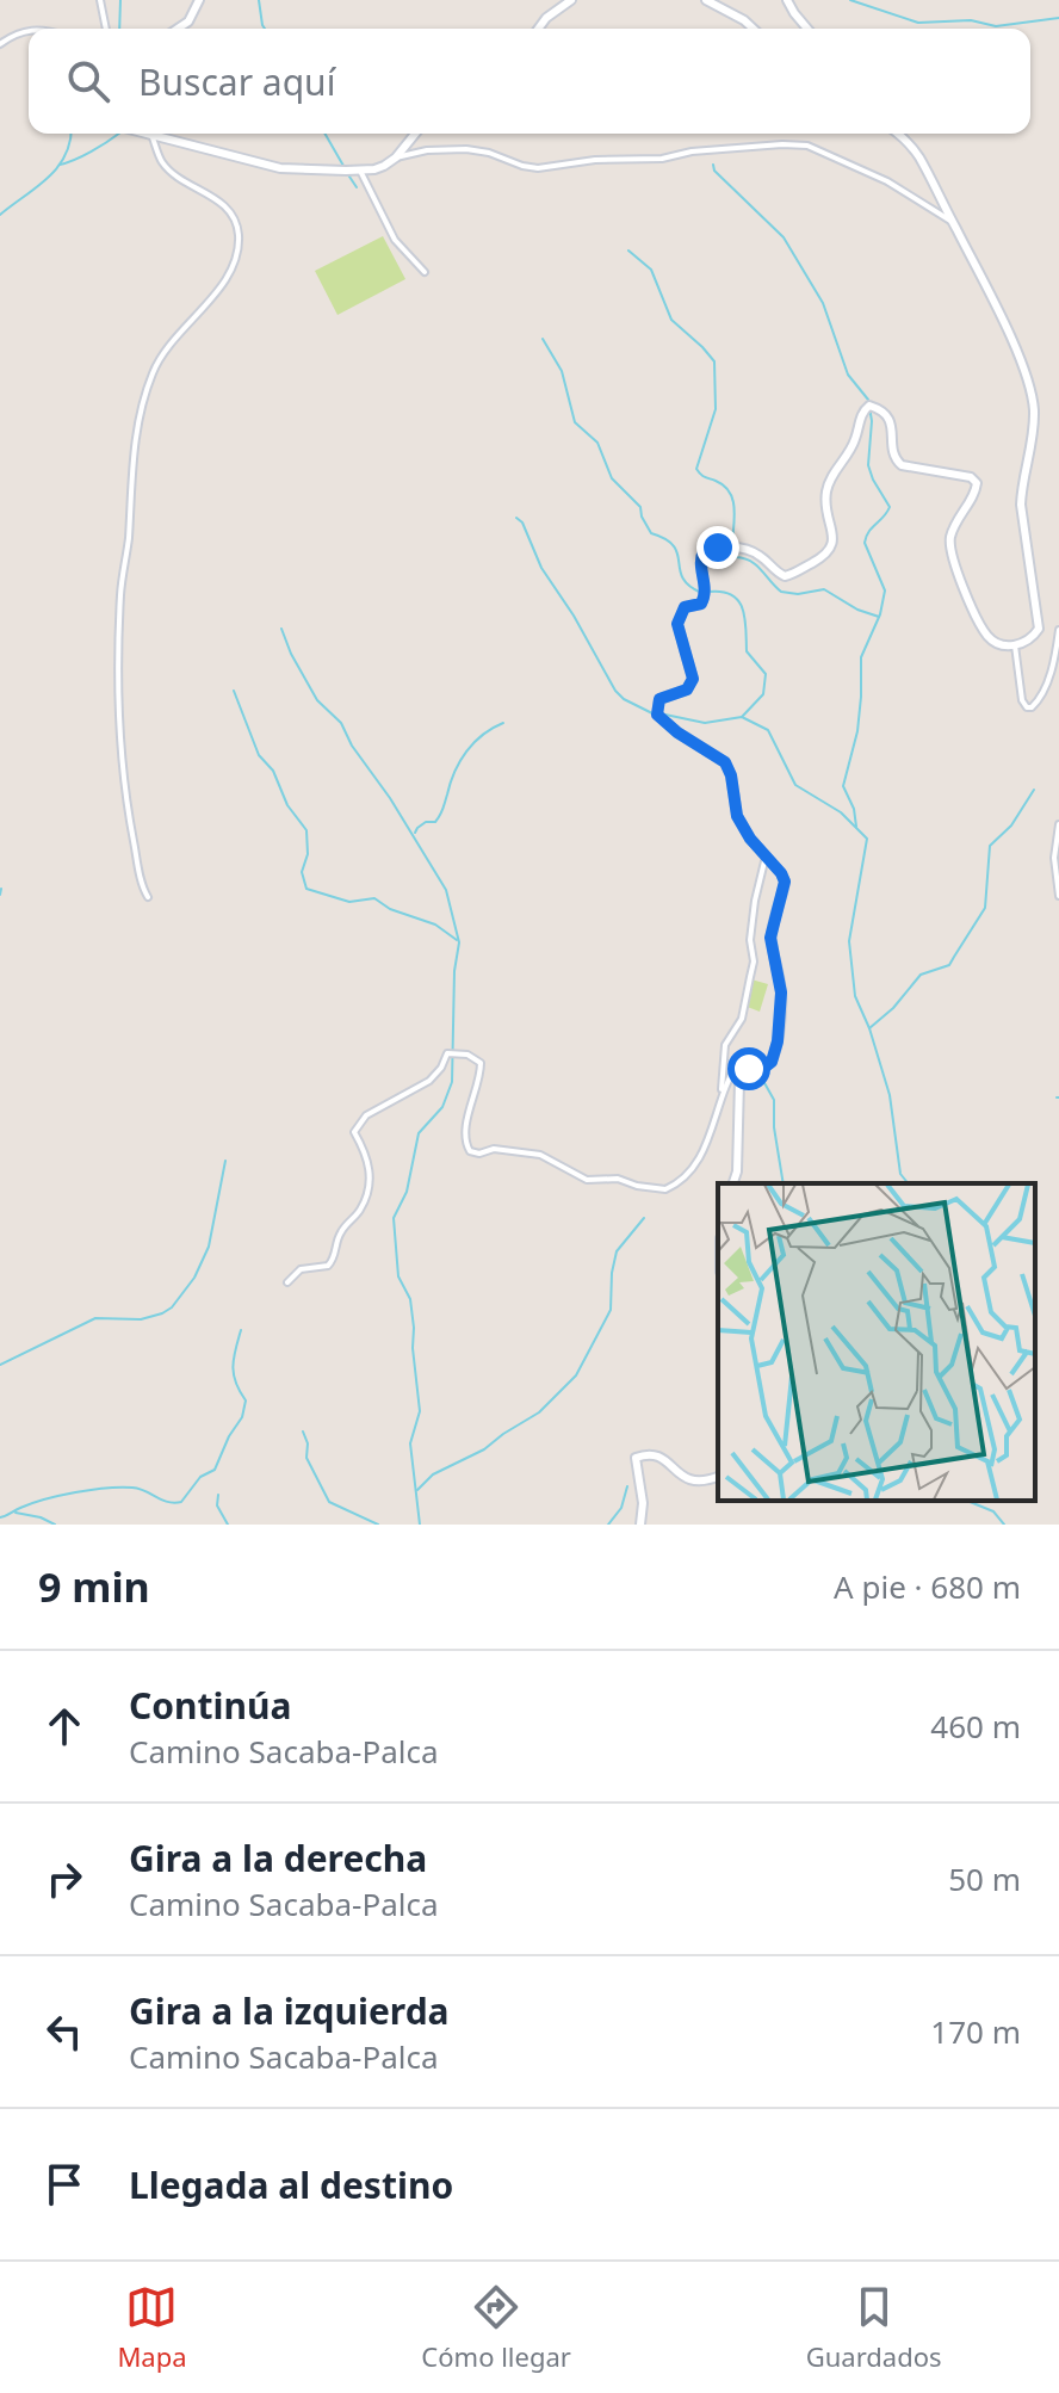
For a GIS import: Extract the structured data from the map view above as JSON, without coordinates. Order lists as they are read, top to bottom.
{
  "page": {
    "search": "Buscar aquí",
    "heading": ["9 min", "A pie · 680 m"],
    "list": [
      ["Continúa", "Camino Sacaba-Palca", "460 m"],
      ["Gira a la derecha", "Camino Sacaba-Palca", "50 m"],
      ["Gira a la izquierda", "Camino Sacaba-Palca", "170 m"],
      "Llegada al destino"
    ],
    "nav": ["Mapa", "Cómo llegar", "Guardados"]
  }
}
